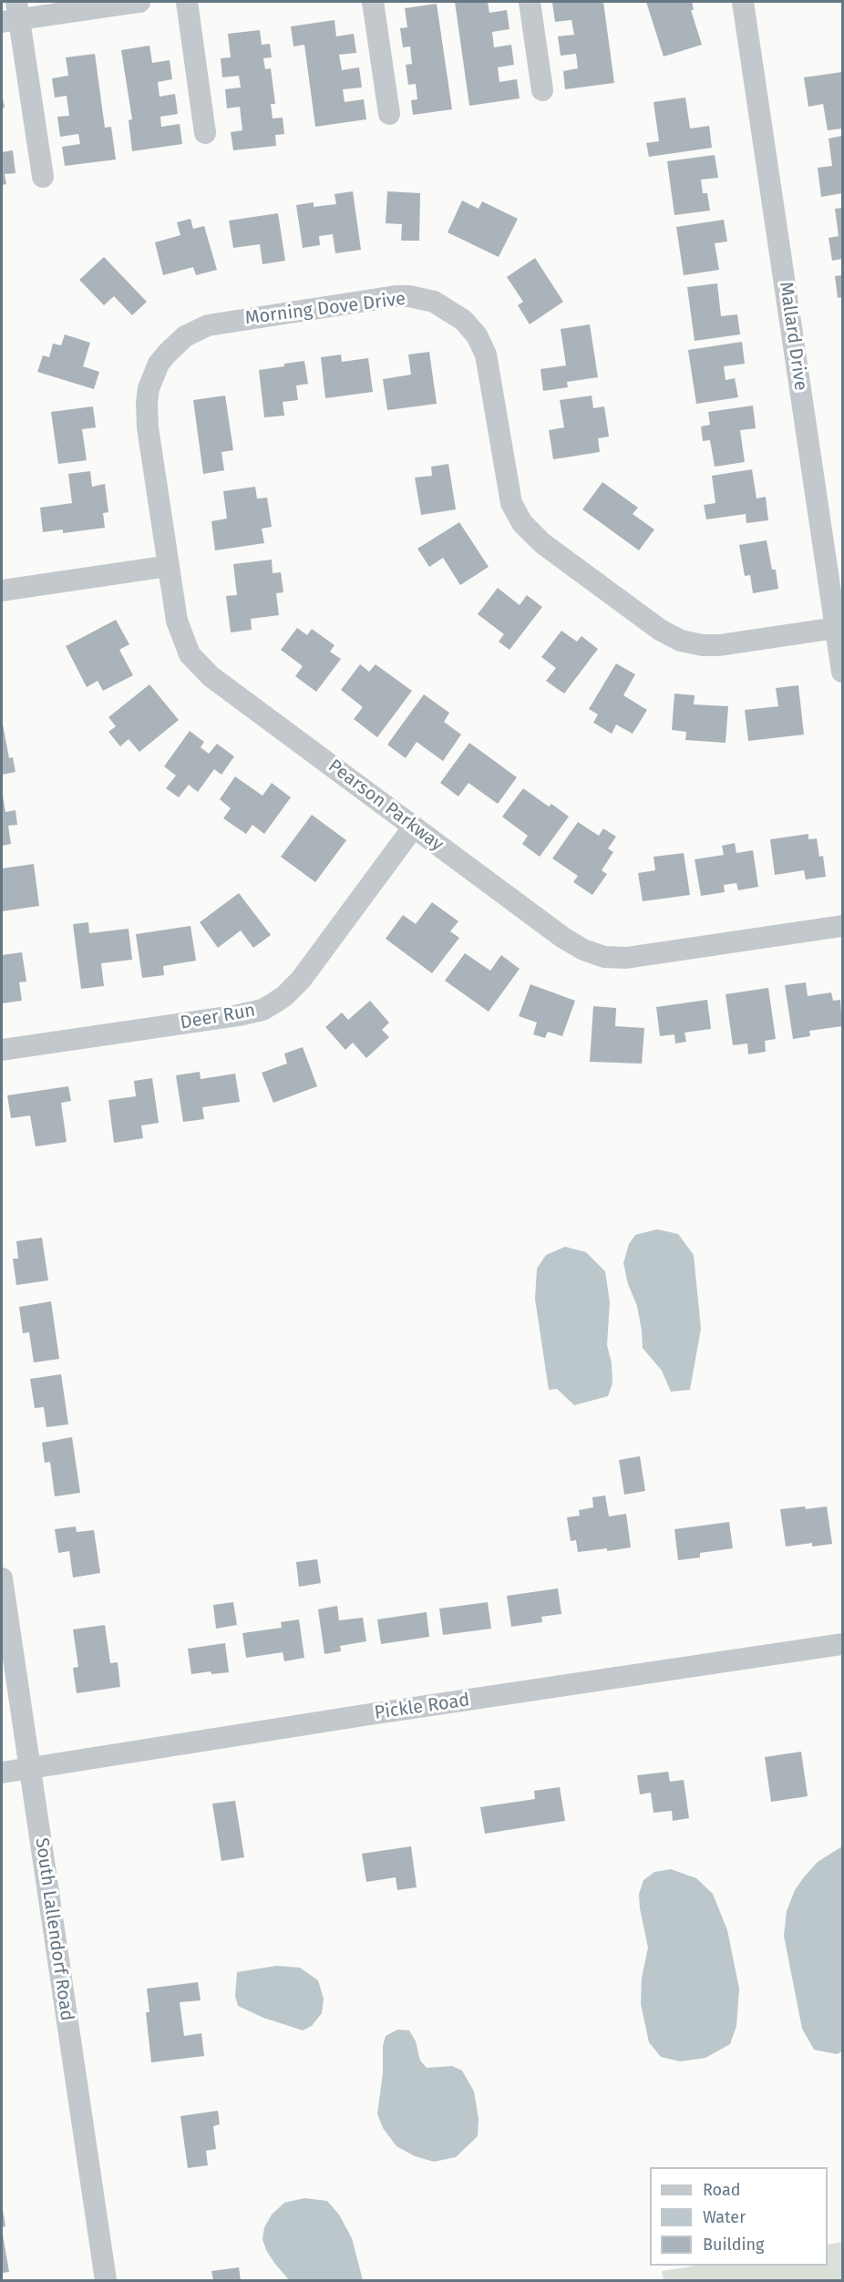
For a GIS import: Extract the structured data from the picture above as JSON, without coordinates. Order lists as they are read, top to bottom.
{
  "streets": {
    "street": [
      "Morning Dove Drive",
      "Mallard Drive",
      "Pearson Parkway",
      "Deer Run",
      "Pickle Road",
      "South Lallendorf Road"
    ]
  },
  "crossings": [
    ["Morning Dove Drive", "Mallard Drive"],
    ["Morning Dove Drive", "Pearson Parkway"],
    ["Pearson Parkway", "Deer Run"],
    ["Pickle Road", "South Lallendorf Road"]
  ],
  "legend": ["Road", "Water", "Building"]
}
